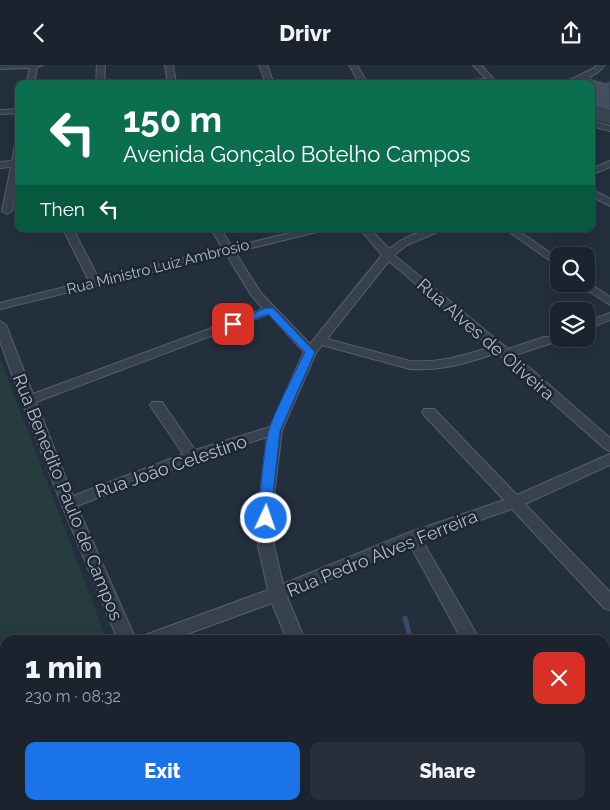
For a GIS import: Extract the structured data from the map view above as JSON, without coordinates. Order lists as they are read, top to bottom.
{
  "streets": {
    "street": [
      "Rua Ministro Luiz Ambrosio",
      "Rua Alves de Oliveira",
      "Rua João Celestino",
      "Rua Benedito Paulo de Campos",
      "Rua Pedro Alves Ferreira"
    ]
  },
  "crossings": [
    ["Rua João Celestino", "Rua Benedito Paulo de Campos"]
  ],
  "page": {
    "header": "Drivr",
    "turn": ["150 m", "Avenida Gonçalo Botelho Campos"],
    "then": "Then",
    "heading": ["1 min", "230 m · 08:32"],
    "buttons": ["Exit", "Share"]
  }
}
